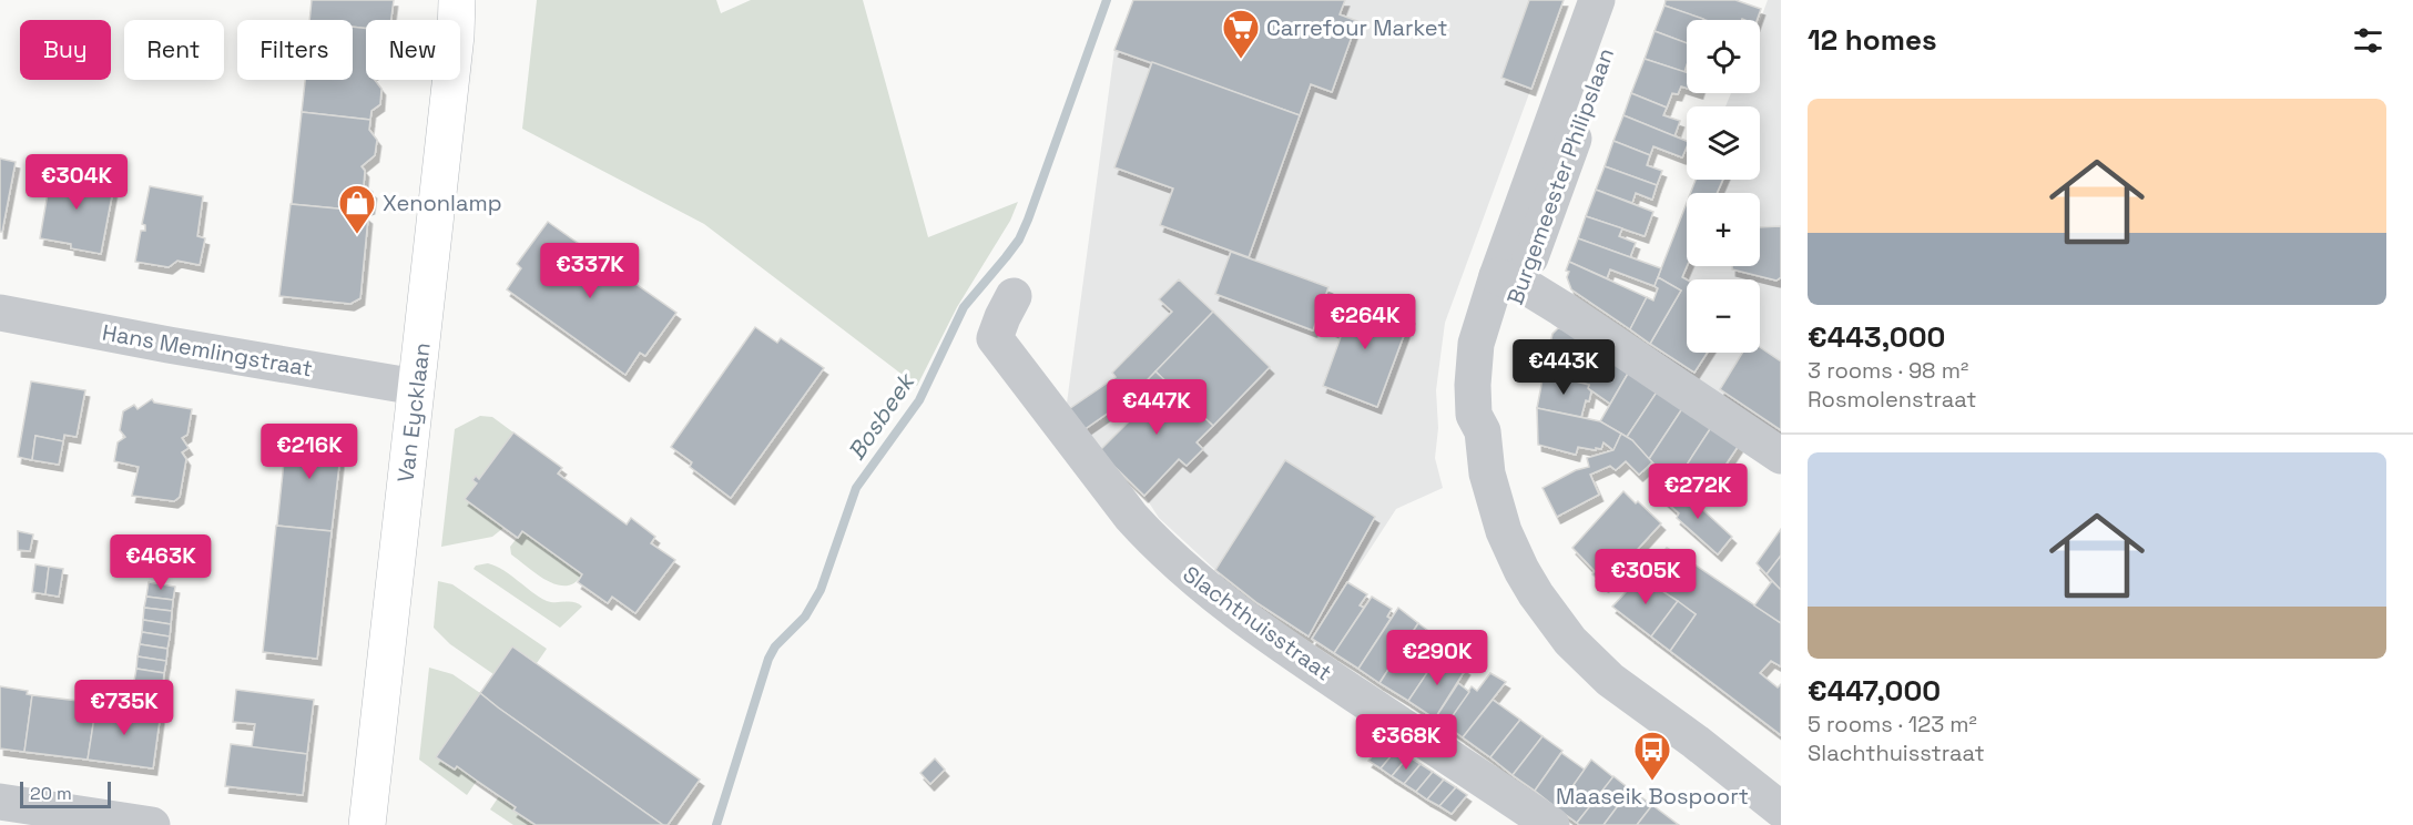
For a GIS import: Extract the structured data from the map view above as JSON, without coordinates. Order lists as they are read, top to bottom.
{
  "streets": {
    "main road": ["Van Eycklaan"],
    "street": ["Burgemeester Philipslaan", "Hans Memlingstraat", "Slachthuisstraat"]
  },
  "crossings": [
    ["Hans Memlingstraat", "Van Eycklaan"]
  ],
  "water": ["Bosbeek"],
  "places": {
    "supermarket": ["Carrefour Market"],
    "shop": ["Xenonlamp"],
    "bus stop": ["Maaseik Bospoort"]
  },
  "scale_bar": "20 m",
  "page": {
    "heading": "12 homes",
    "map_buttons": ["+", "−"],
    "chip": [
      "Buy",
      "Rent",
      "Filters",
      "New"
    ],
    "list": [
      {
        "name": "€443,000",
        "note": "3 rooms · 98 m² · Rosmolenstraat"
      },
      {
        "name": "€447,000",
        "note": "5 rooms · 123 m² · Slachthuisstraat"
      }
    ],
    "price": [
      "€304K",
      "€337K",
      "€264K",
      "€443K",
      "€447K",
      "€216K",
      "€272K",
      "€463K",
      "€305K",
      "€290K",
      "€735K",
      "€368K"
    ],
    "scale": "20 m"
  }
}
